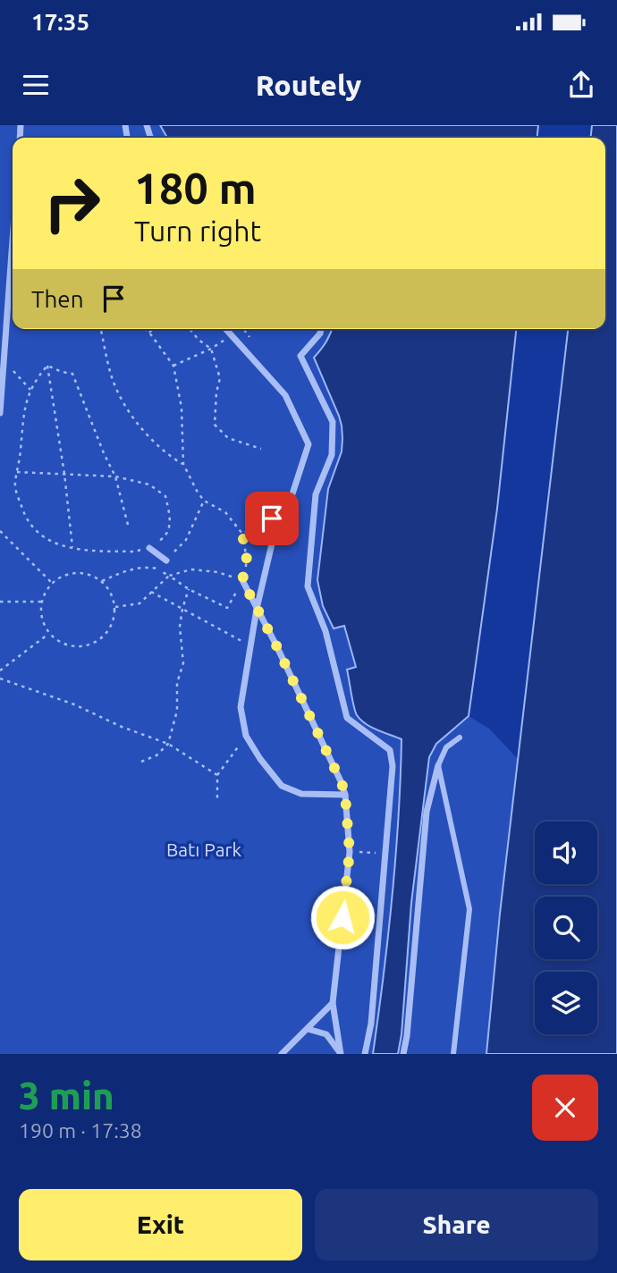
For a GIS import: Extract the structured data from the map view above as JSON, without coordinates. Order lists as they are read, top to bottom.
{
  "parks": ["Batı Park"],
  "page": {
    "status": "17:35",
    "header": "Routely",
    "turn": ["180 m", "Turn right"],
    "then": "Then",
    "heading": ["3 min", "190 m · 17:38"],
    "buttons": ["Exit", "Share"]
  }
}
